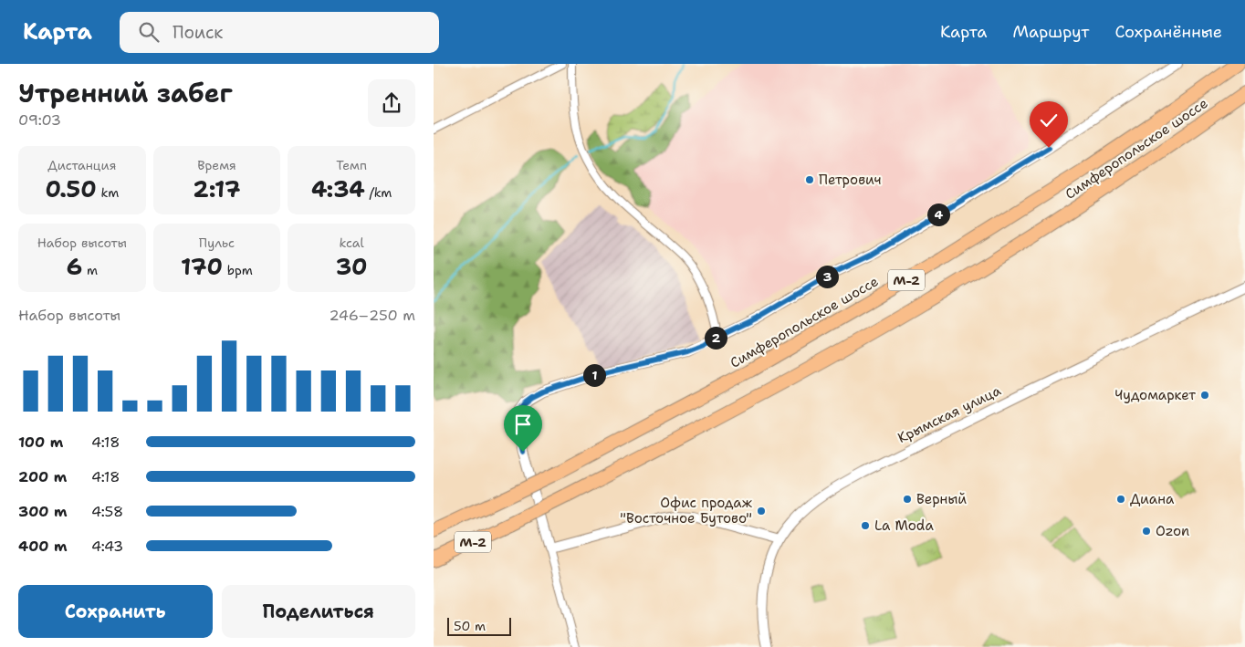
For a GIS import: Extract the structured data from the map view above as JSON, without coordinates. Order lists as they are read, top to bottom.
{
  "streets": {
    "highway": ["Симферопольское шоссе", "М-2"],
    "street": ["Крымская улица"]
  },
  "places": [
    "Петрович",
    "Чудомаркет",
    "Верный",
    "Диана",
    "Офис продаж \"Восточное Бутово\"",
    "La Moda",
    "Ozon"
  ],
  "scale_bar": "50 m",
  "page": {
    "header": "Карта",
    "search": "Поиск",
    "nav": ["Карта", "Маршрут", "Сохранённые"],
    "heading": ["Утренний забег", "09:03"],
    "stats": [
      ["Дистанция", "0.50 km"],
      ["Время", "2:17"],
      ["Темп", "4:34 /km"],
      ["Набор высоты", "6 m"],
      ["Пульс", "170 bpm"],
      ["kcal", "30"]
    ],
    "pins": [
      "4",
      "3",
      "2",
      "1"
    ],
    "chart": ["Набор высоты", "246–250 m"],
    "list": [
      {
        "name": "100 m",
        "note": "4:18"
      },
      {
        "name": "200 m",
        "note": "4:18"
      },
      {
        "name": "300 m",
        "note": "4:58"
      },
      {
        "name": "400 m",
        "note": "4:43"
      }
    ],
    "buttons": ["Сохранить", "Поделиться"],
    "scale": "50 m"
  }
}
